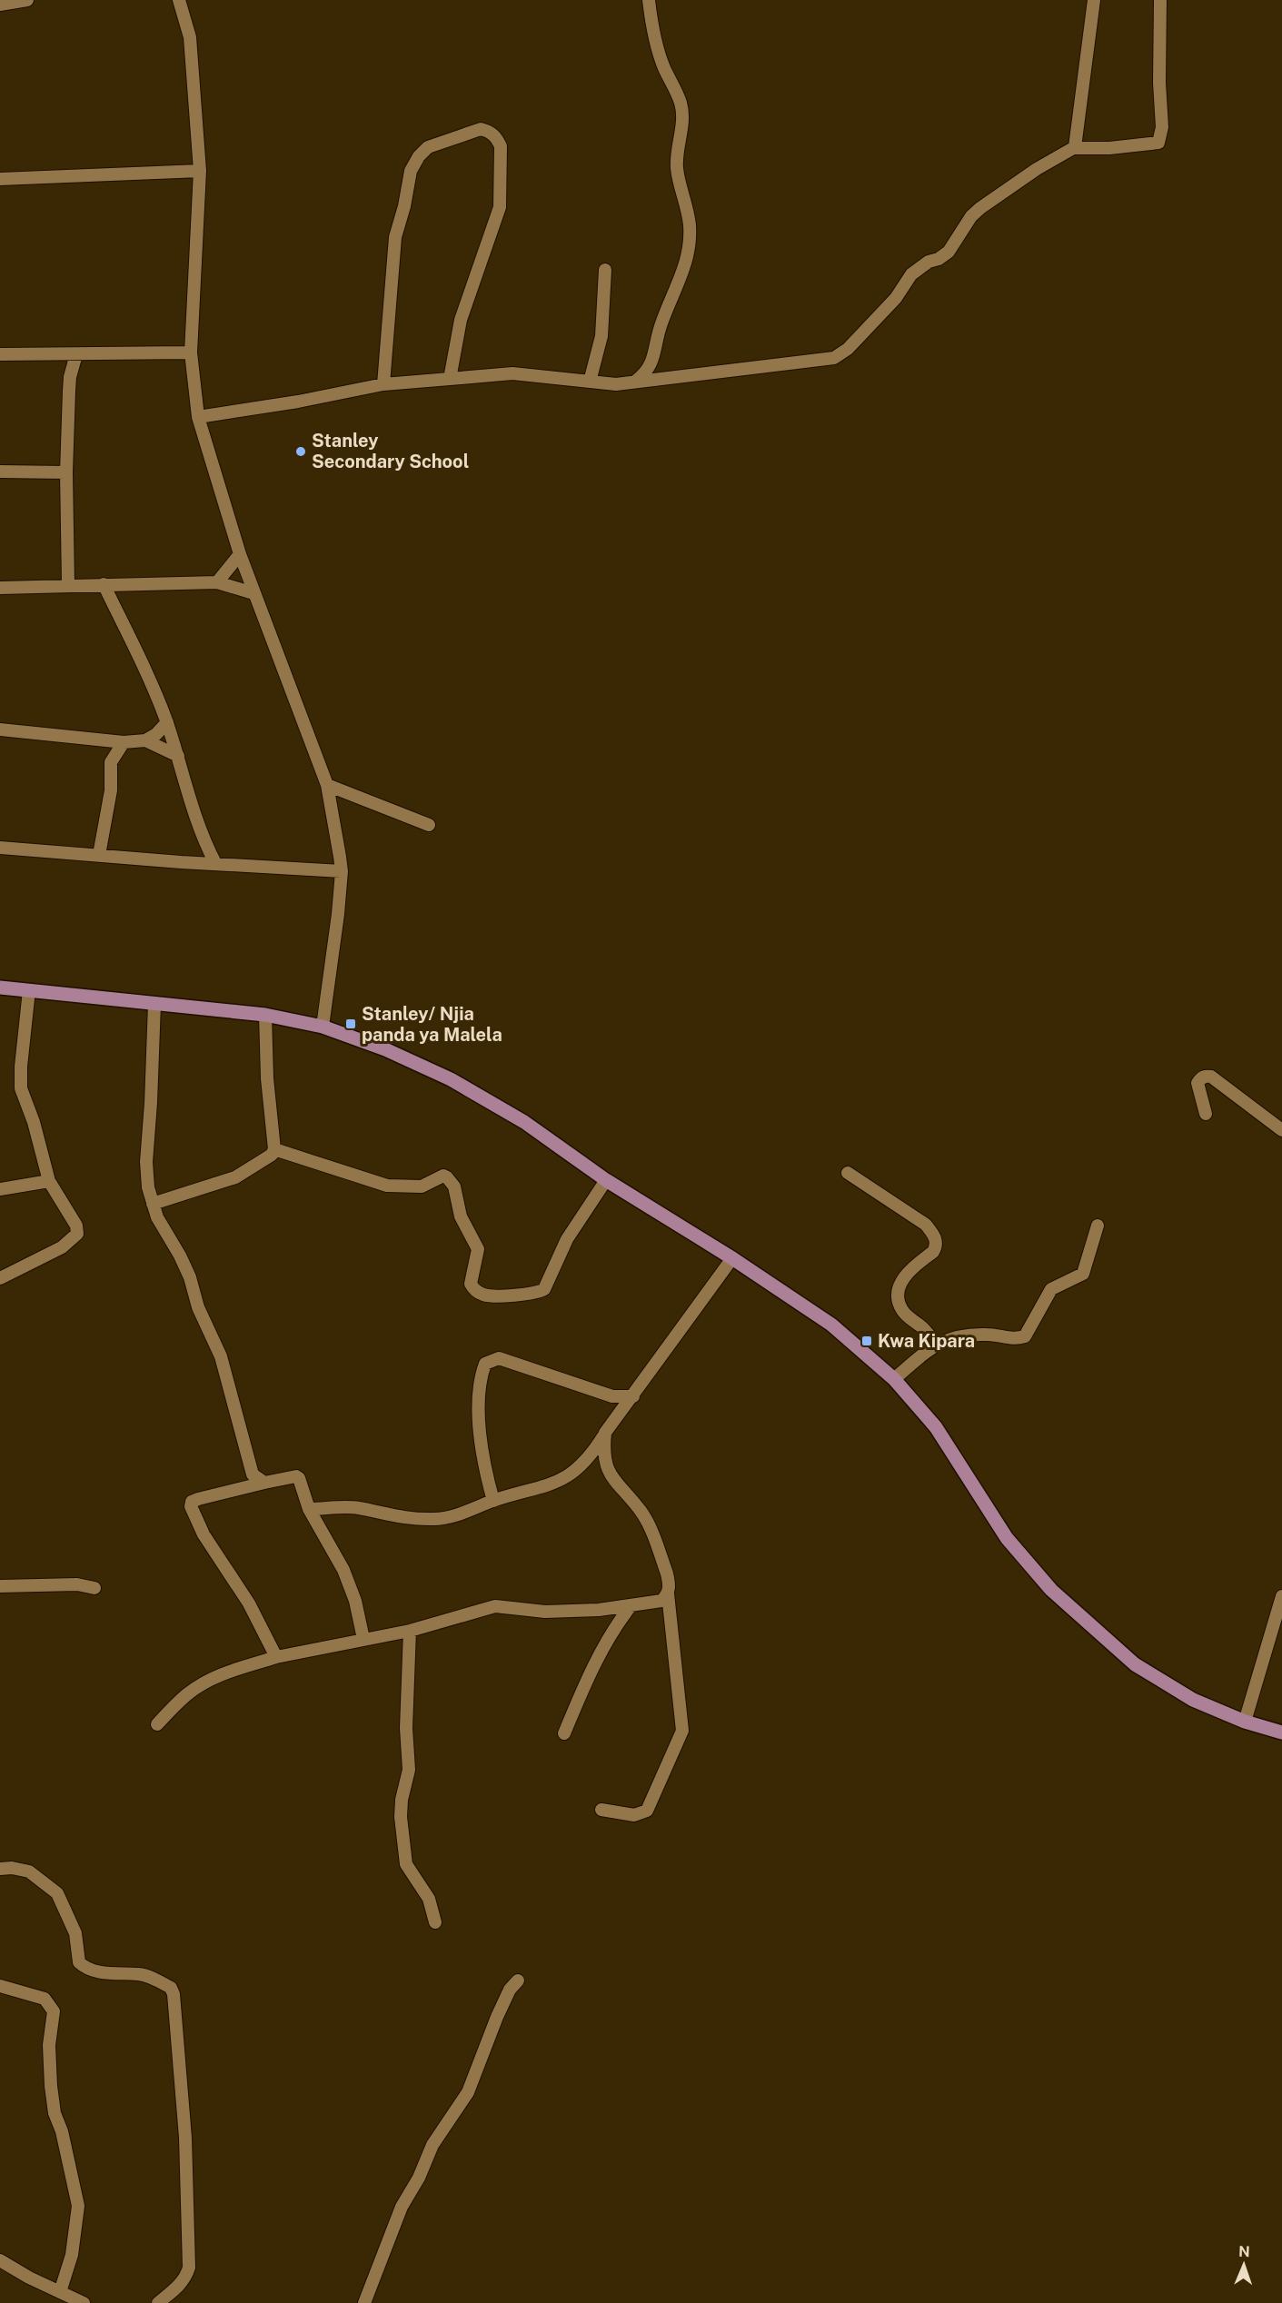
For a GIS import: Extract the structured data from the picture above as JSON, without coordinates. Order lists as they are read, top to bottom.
{
  "places": {
    "other": ["Stanley Secondary School"],
    "transit": ["Stanley/ Njia panda ya Malela", "Kwa Kipara"]
  },
  "north": "top"
}
